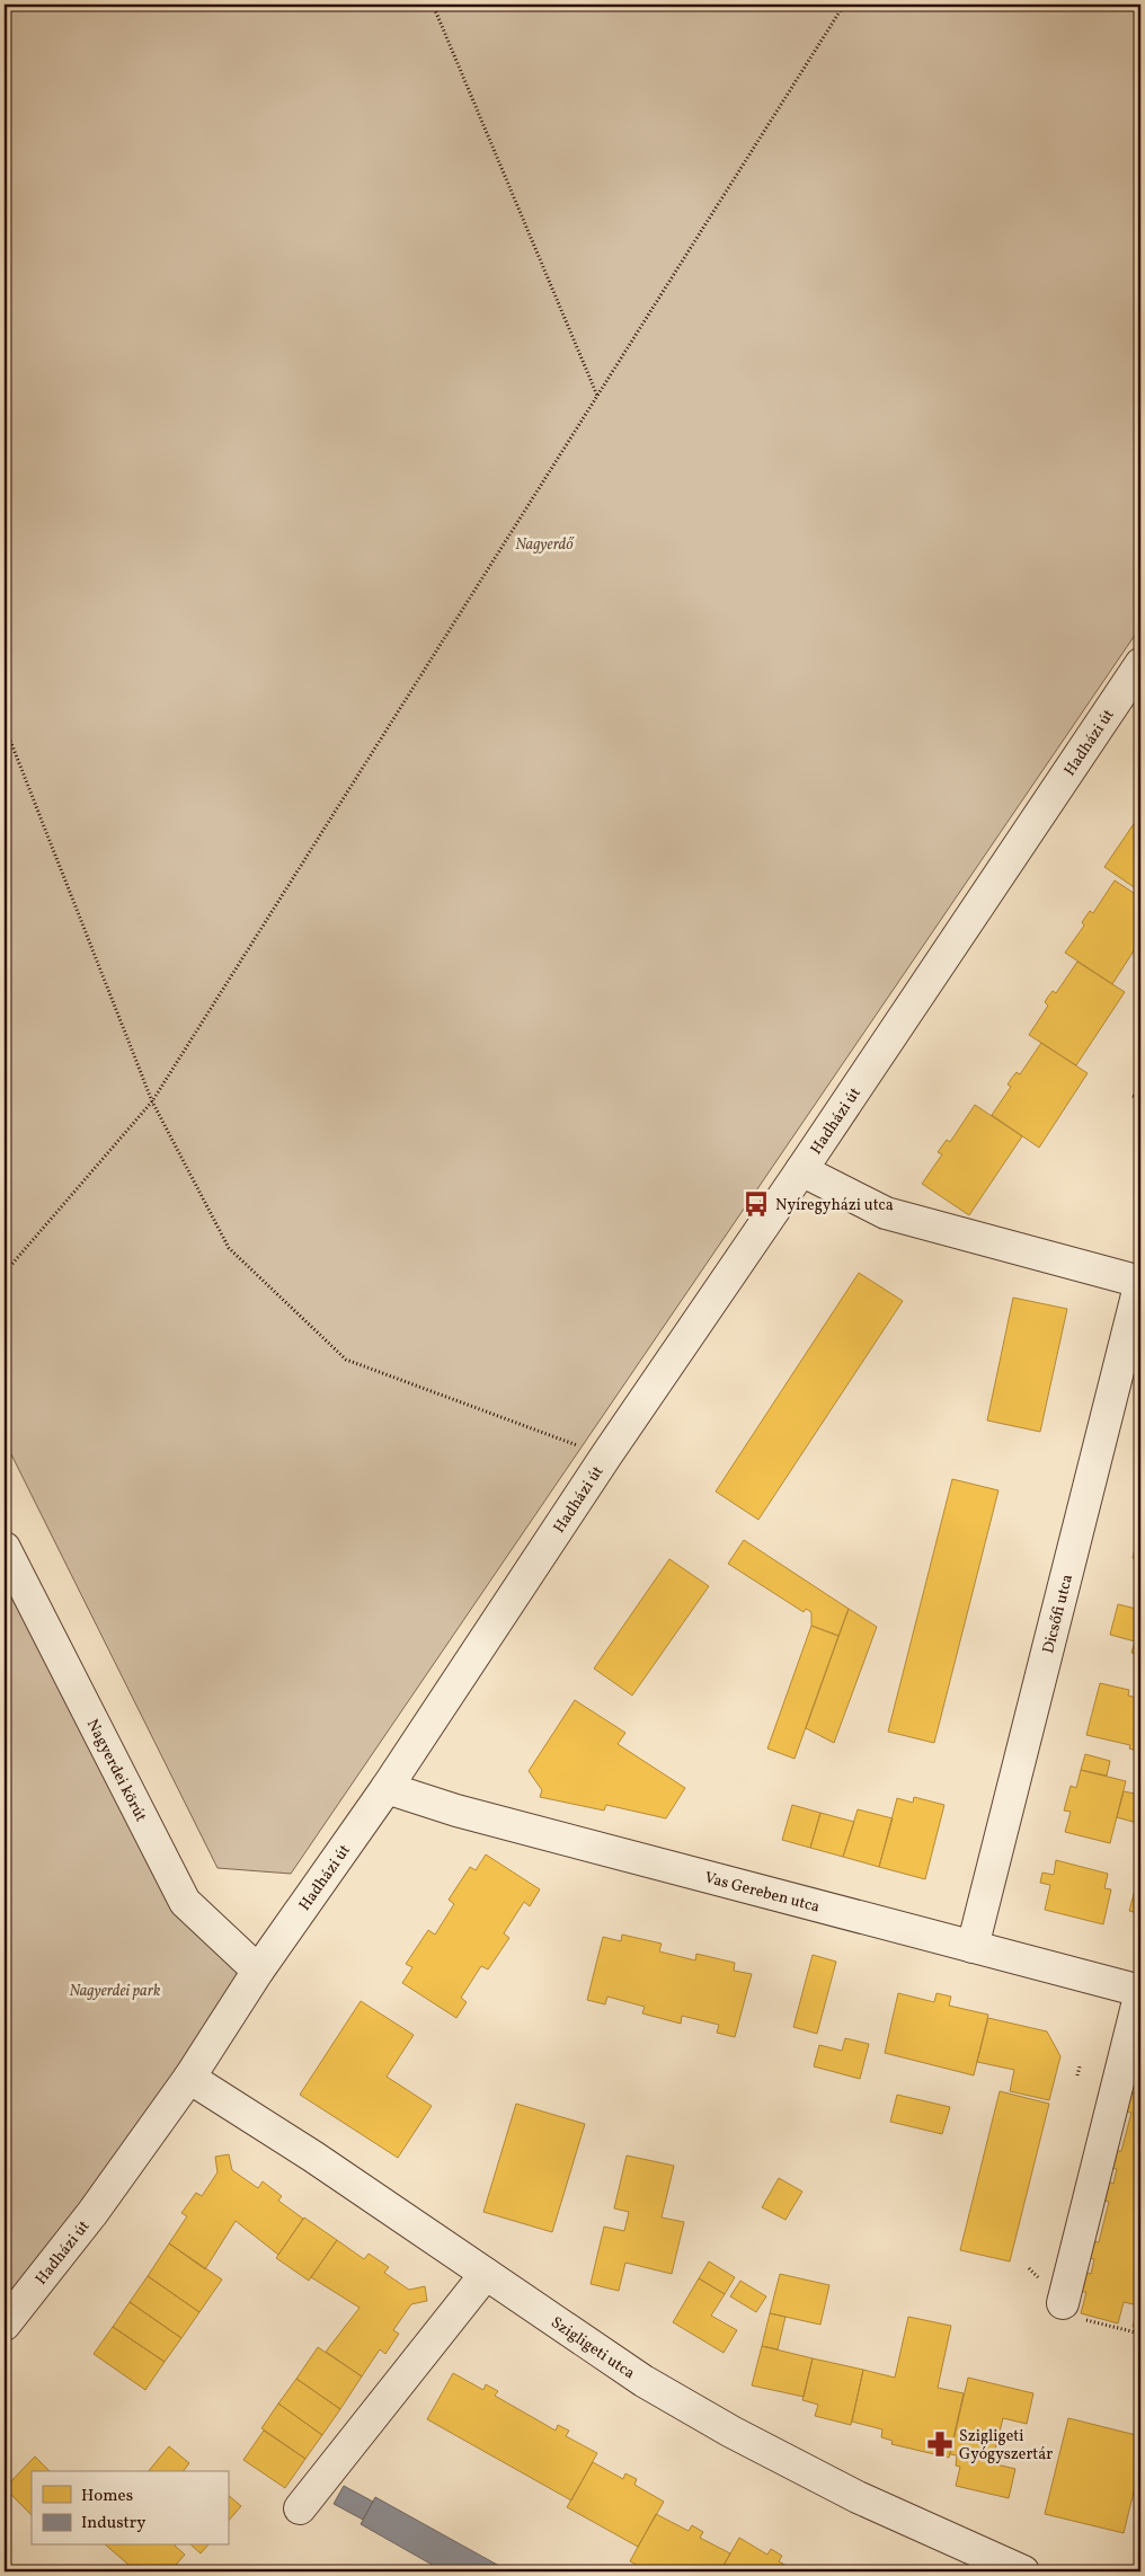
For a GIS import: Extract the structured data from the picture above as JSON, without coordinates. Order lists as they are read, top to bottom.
{
  "streets": {
    "street": [
      "Hadházi út",
      "Dicsőfi utca",
      "Nagyerdei körút",
      "Vas Gereben utca",
      "Szigligeti utca"
    ]
  },
  "crossings": [
    ["Hadházi út", "Nagyerdei körút"],
    ["Hadházi út", "Vas Gereben utca"],
    ["Hadházi út", "Szigligeti utca"],
    ["Dicsőfi utca", "Vas Gereben utca"]
  ],
  "parks": ["Nagyerdő", "Nagyerdei park"],
  "places": {
    "bus stop": ["Nyíregyházi utca"],
    "pharmacy": ["Szigligeti Gyógyszertár"]
  },
  "legend": ["Homes", "Industry"]
}
